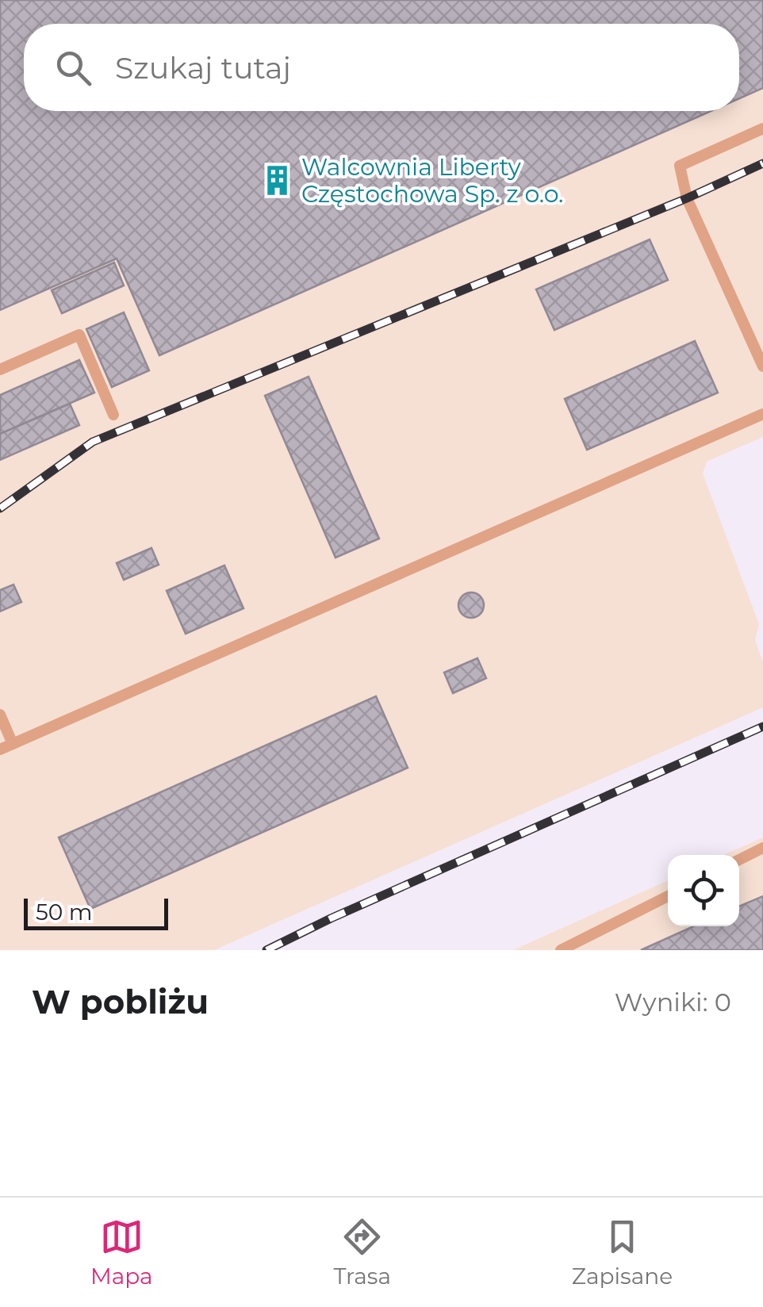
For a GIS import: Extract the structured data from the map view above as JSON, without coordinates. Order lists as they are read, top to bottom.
{
  "places": {
    "building": ["Walcownia Liberty Częstochowa Sp. z o.o."]
  },
  "scale_bar": "50 m",
  "page": {
    "search": "Szukaj tutaj",
    "scale": "50 m",
    "heading": ["W pobliżu", "Wyniki: 0"],
    "nav": ["Mapa", "Trasa", "Zapisane"]
  }
}
